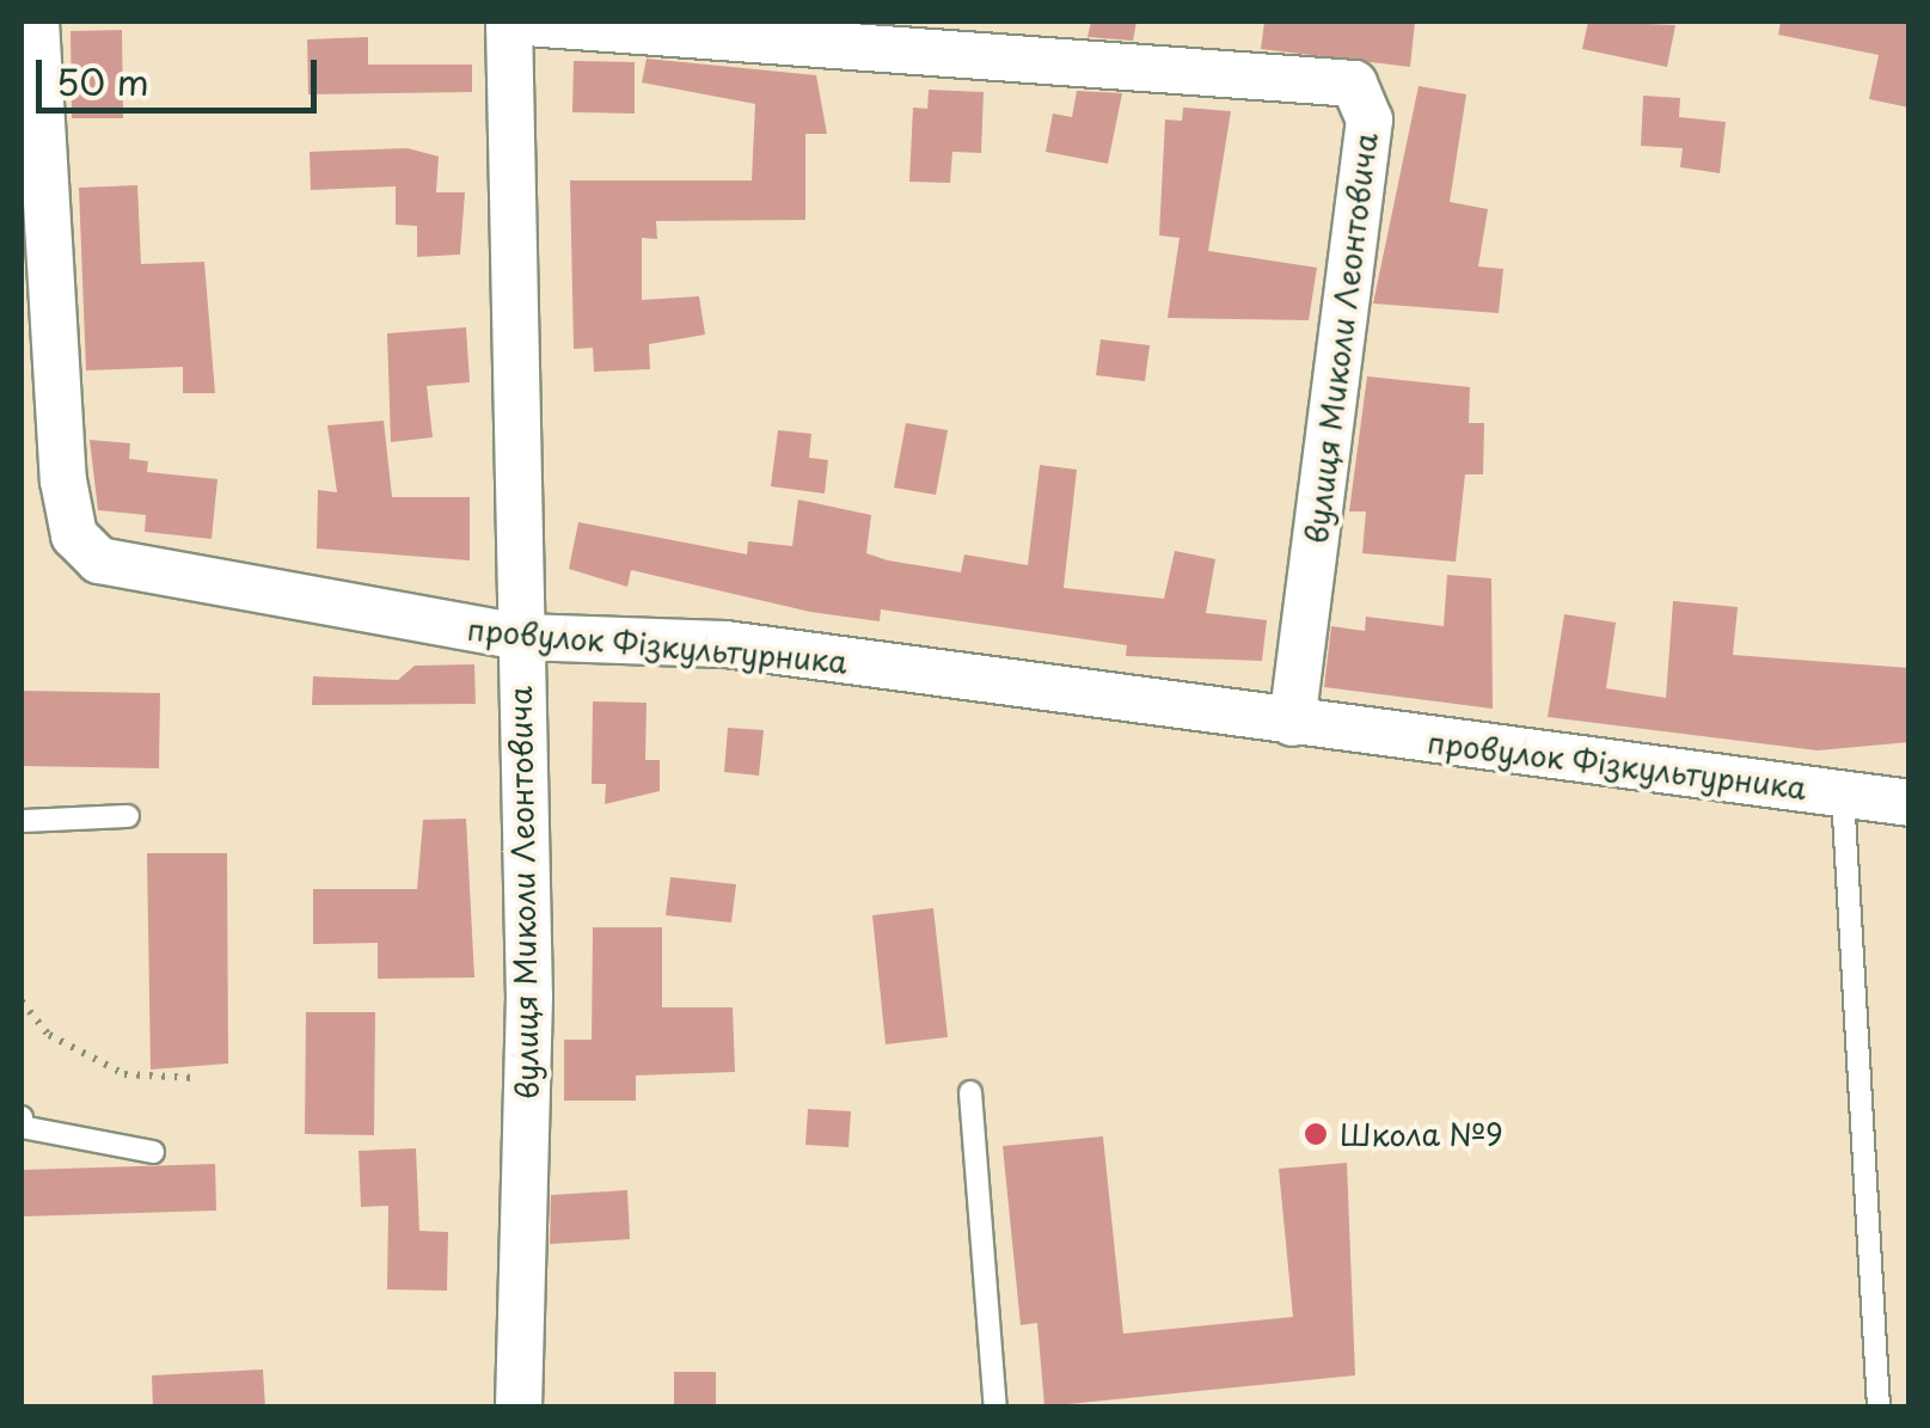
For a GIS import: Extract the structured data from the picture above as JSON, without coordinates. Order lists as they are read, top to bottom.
{
  "streets": {
    "street": ["вулиця Миколи Леонтовича", "провулок Фізкультурника"]
  },
  "crossings": [
    ["вулиця Миколи Леонтовича", "провулок Фізкультурника"]
  ],
  "places": ["Школа №9"],
  "scale_bar": "50 m"
}
